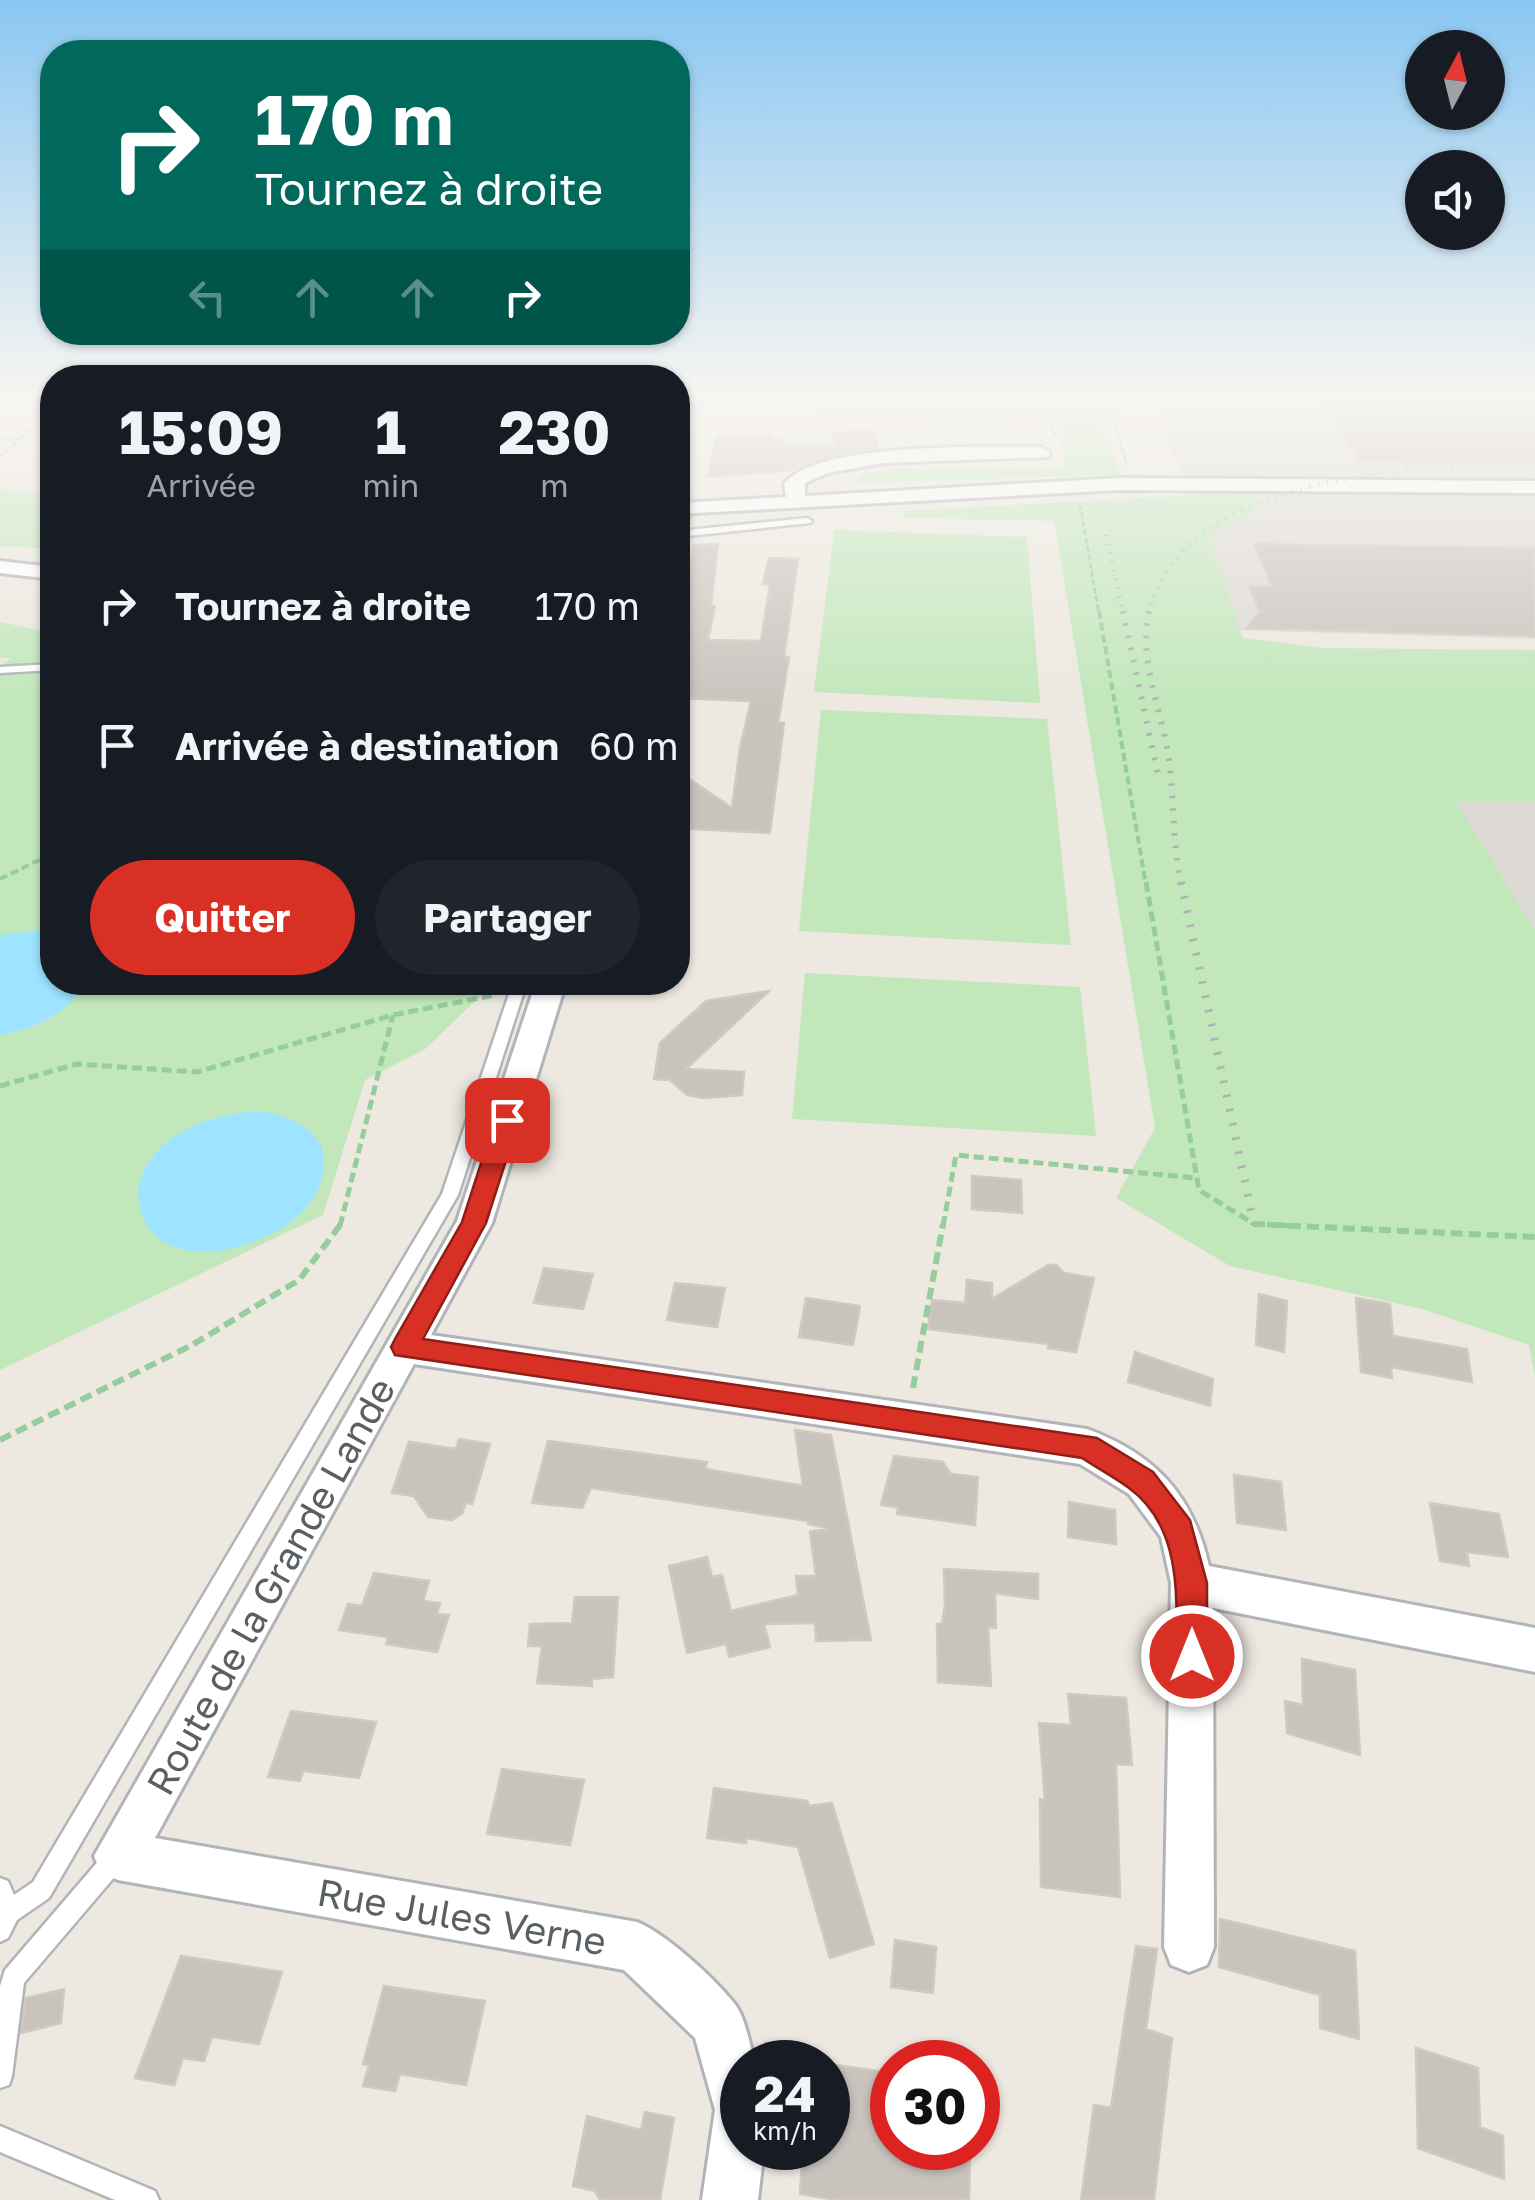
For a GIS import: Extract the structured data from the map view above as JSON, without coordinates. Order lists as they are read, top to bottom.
{
  "streets": {
    "street": ["Route de la Grande Lande", "Rue Jules Verne"]
  },
  "crossings": [
    ["Route de la Grande Lande", "Rue Jules Verne"]
  ],
  "north": "top",
  "page": {
    "turn": ["170 m", "Tournez à droite"],
    "eta": [
      "15:09",
      "Arrivée",
      "1",
      "min",
      "230",
      "m"
    ],
    "list": [
      {
        "name": "Tournez à droite",
        "value": "170 m"
      },
      {
        "name": "Arrivée à destination",
        "value": "60 m"
      }
    ],
    "buttons": ["Quitter", "Partager"],
    "speed": "24 km/h",
    "limit": "30"
  }
}
